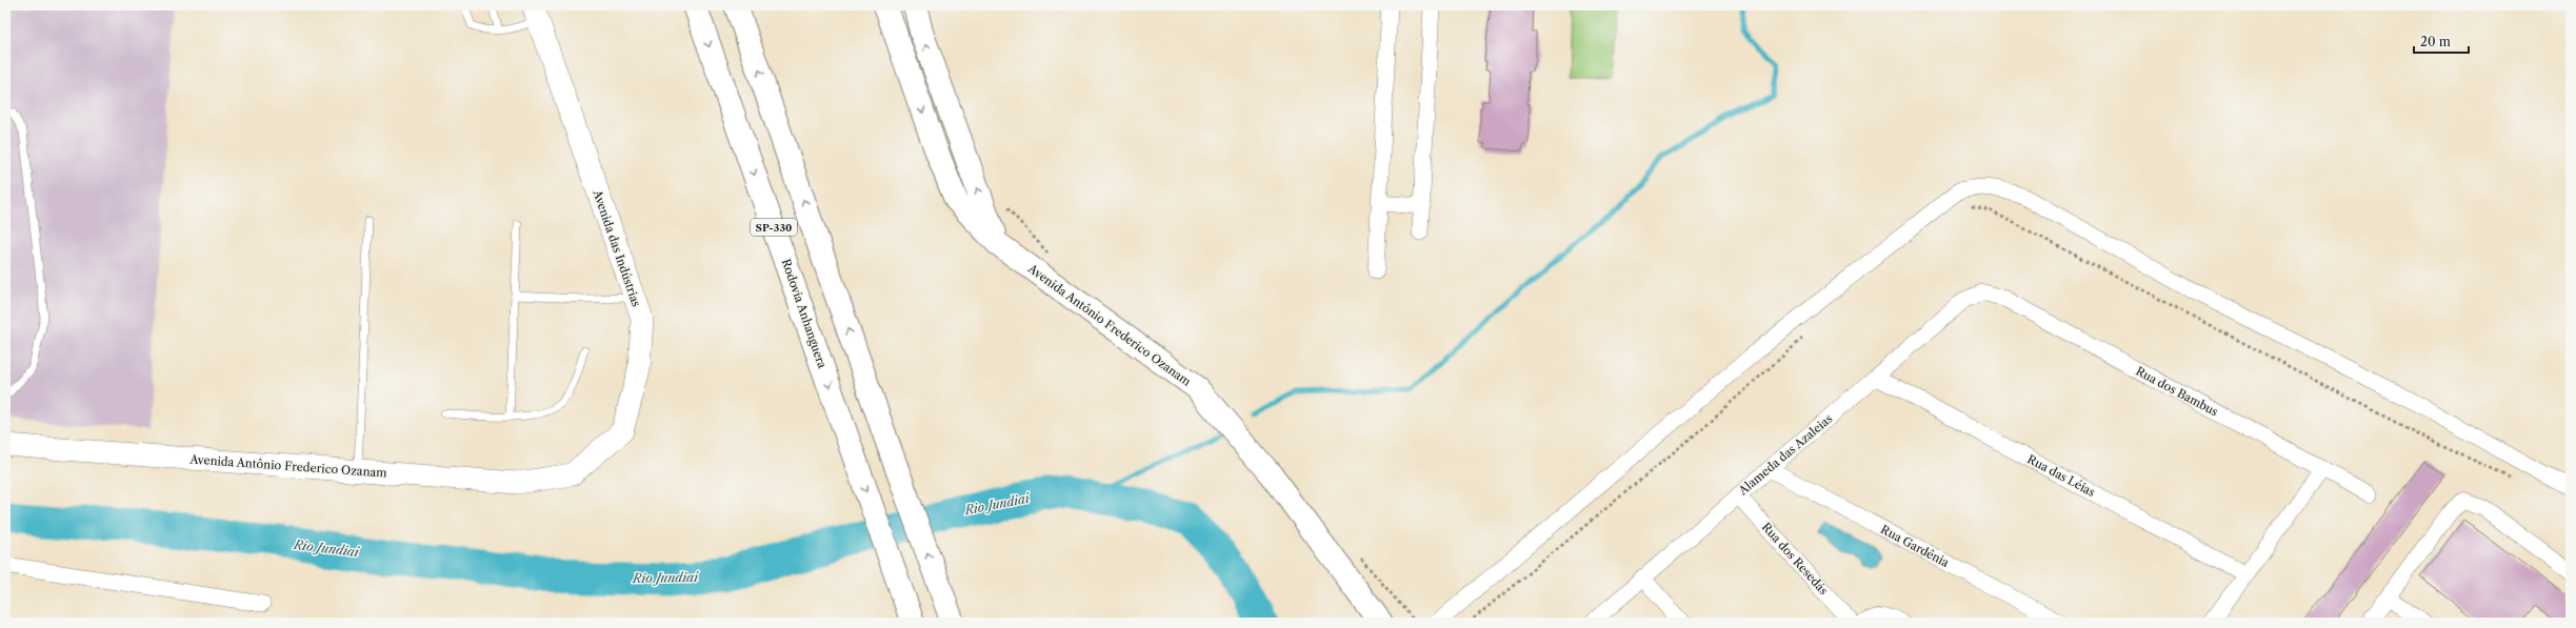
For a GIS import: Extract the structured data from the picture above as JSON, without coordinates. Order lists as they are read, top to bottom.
{
  "streets": {
    "main road": ["SP-330", "Rodovia Anhanguera", "Avenida Antônio Frederico Ozanam"],
    "street": [
      "Avenida das Indústrias",
      "Rua dos Bambus",
      "Alameda das Azaleias",
      "Rua das Léias",
      "Rua Gardênia",
      "Rua dos Resedás"
    ]
  },
  "crossings": [
    ["Avenida das Indústrias", "Avenida Antônio Frederico Ozanam"],
    ["Rua dos Bambus", "Alameda das Azaleias"],
    ["Alameda das Azaleias", "Rua das Léias"],
    ["Alameda das Azaleias", "Rua Gardênia"],
    ["Alameda das Azaleias", "Rua dos Resedás"]
  ],
  "water": ["Rio Jundiaí"],
  "scale_bar": "20 m"
}
